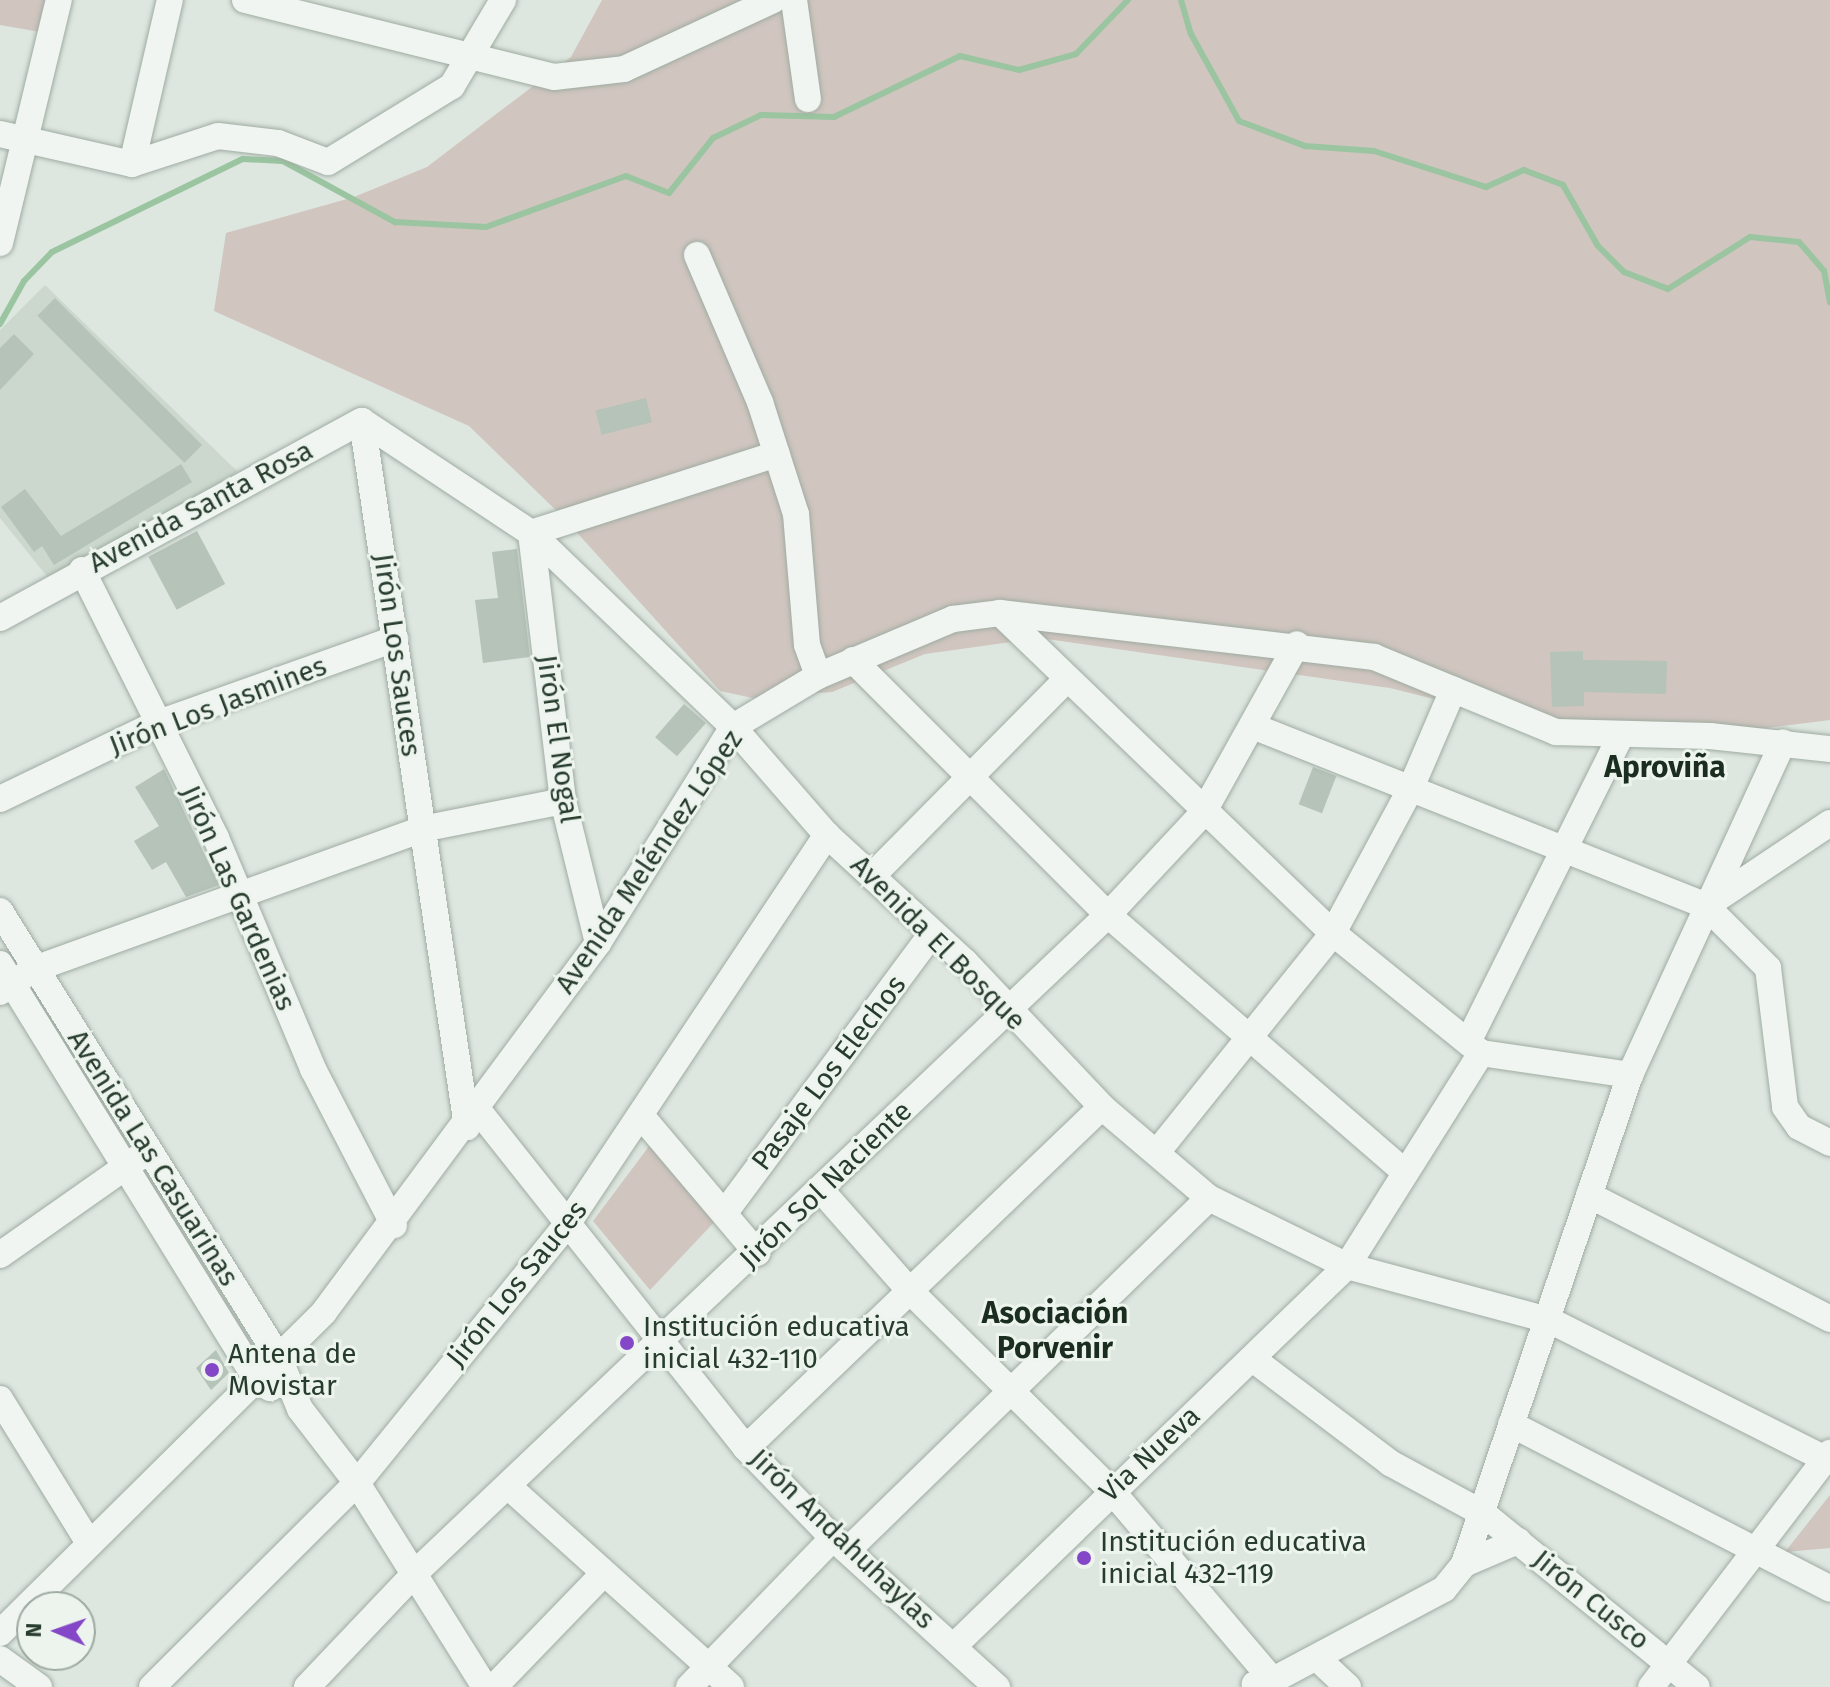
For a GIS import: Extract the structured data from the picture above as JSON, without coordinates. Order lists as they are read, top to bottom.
{
  "streets": {
    "street": [
      "Avenida Santa Rosa",
      "Jirón Los Sauces",
      "Jirón Los Jasmines",
      "Jirón El Nogal",
      "Avenida Meléndez López",
      "Jirón Las Gardenias",
      "Avenida El Bosque",
      "Pasaje Los Elechos",
      "Avenida Las Casuarinas",
      "Jirón Sol Naciente",
      "Via Nueva",
      "Jirón Andahuhaylas",
      "Jirón Cusco"
    ]
  },
  "crossings": [
    ["Avenida Santa Rosa", "Jirón Los Sauces"],
    ["Avenida Santa Rosa", "Jirón Las Gardenias"],
    ["Avenida Santa Rosa", "Avenida El Bosque"],
    ["Jirón Los Sauces", "Jirón Los Jasmines"],
    ["Jirón Los Sauces", "Avenida Meléndez López"],
    ["Jirón Los Sauces", "Avenida El Bosque"],
    ["Jirón Los Sauces", "Avenida Las Casuarinas"],
    ["Jirón Los Sauces", "Jirón Andahuhaylas"],
    ["Jirón Los Jasmines", "Jirón Las Gardenias"],
    ["Jirón El Nogal", "Avenida Meléndez López"],
    ["Jirón El Nogal", "Avenida El Bosque"],
    ["Avenida Meléndez López", "Jirón Las Gardenias"],
    ["Avenida Meléndez López", "Avenida El Bosque"],
    ["Avenida Meléndez López", "Avenida Las Casuarinas"],
    ["Avenida Meléndez López", "Jirón Sol Naciente"],
    ["Avenida Meléndez López", "Via Nueva"],
    ["Avenida El Bosque", "Pasaje Los Elechos"],
    ["Avenida El Bosque", "Jirón Sol Naciente"],
    ["Avenida El Bosque", "Via Nueva"],
    ["Avenida Las Casuarinas", "Jirón Sol Naciente"],
    ["Jirón Sol Naciente", "Jirón Andahuhaylas"],
    ["Via Nueva", "Jirón Andahuhaylas"],
    ["Via Nueva", "Jirón Cusco"]
  ],
  "districts": ["Aproviña", "Asociación Porvenir"],
  "places": ["Institución educativa inicial 432-110", "Antena de Movistar", "Institución educativa inicial 432-119"],
  "north": "left"
}
